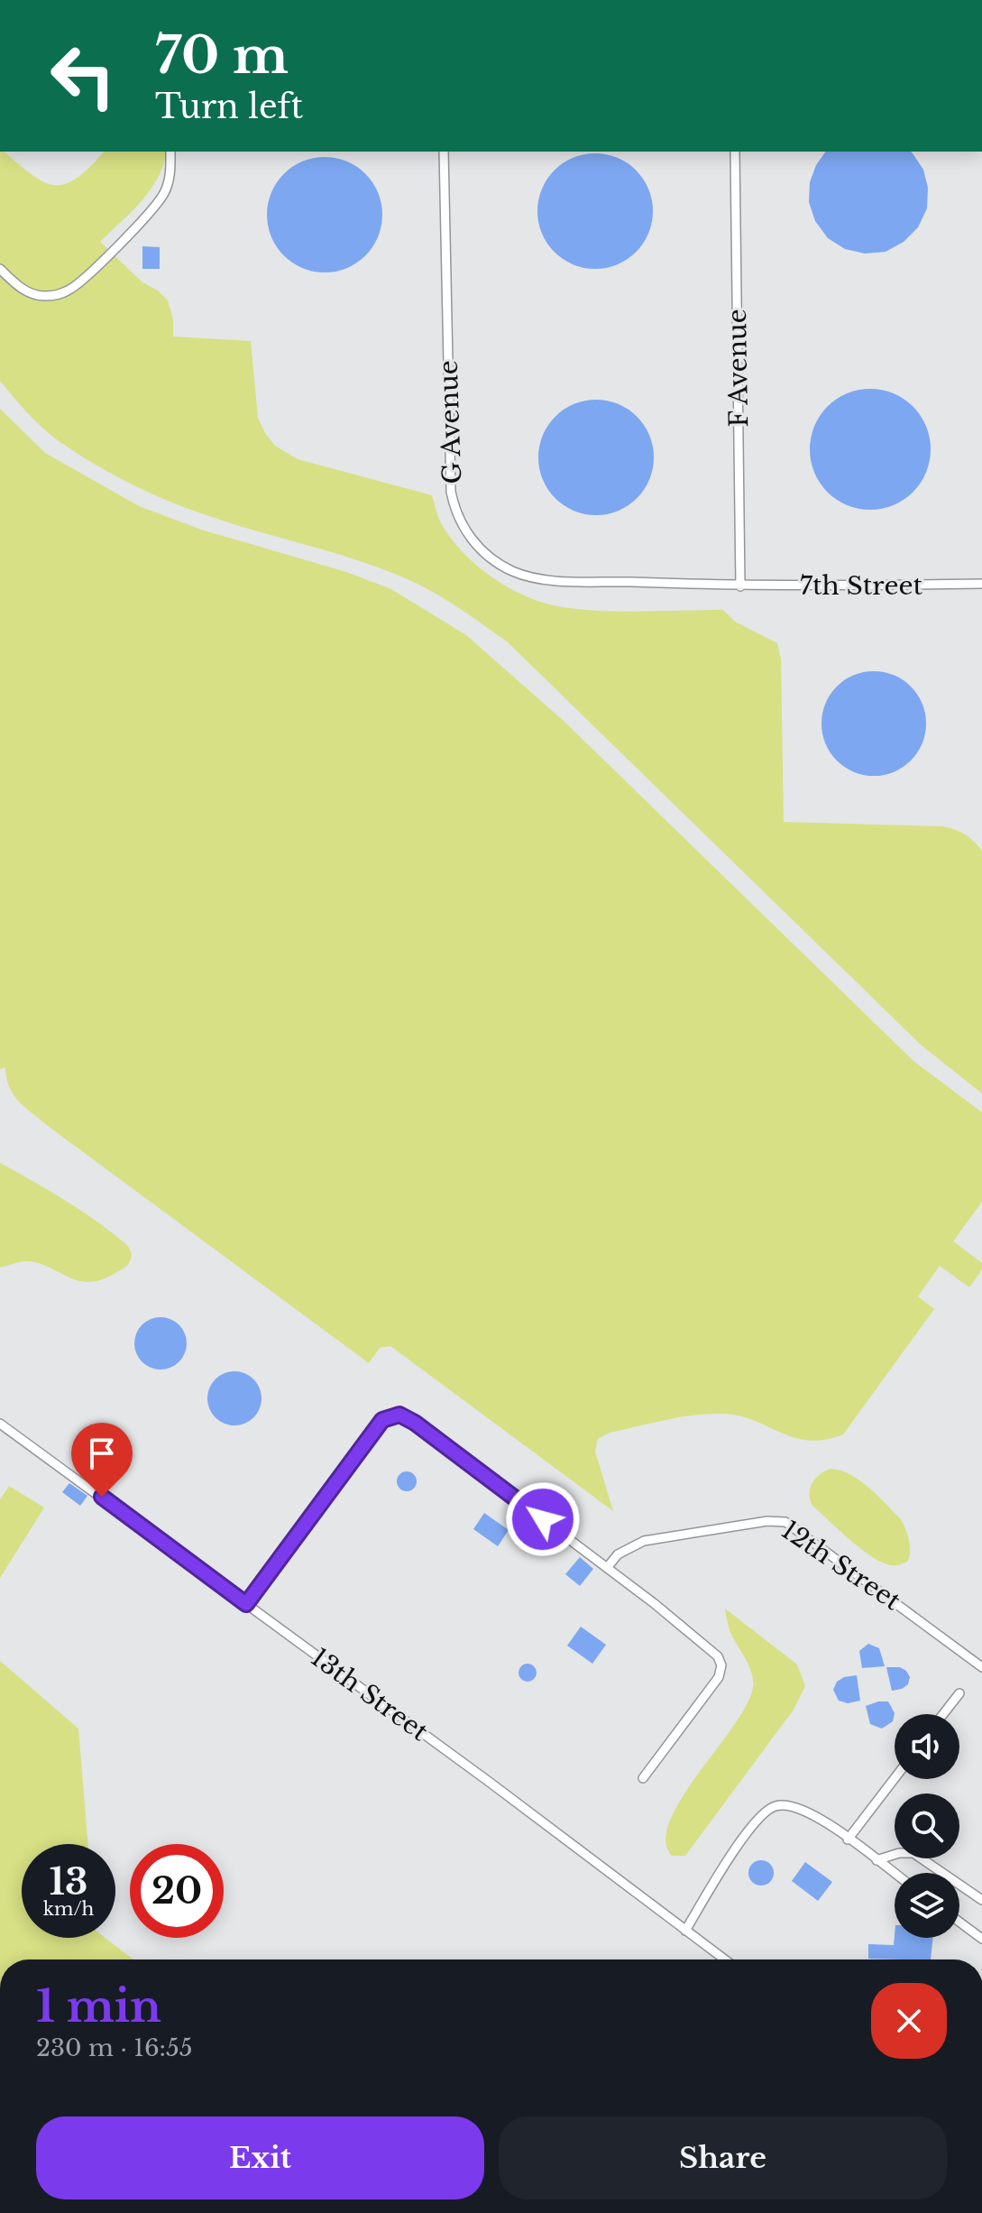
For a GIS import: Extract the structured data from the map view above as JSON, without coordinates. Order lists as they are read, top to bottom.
{
  "streets": {
    "lane": [
      "F Avenue",
      "G Avenue",
      "7th Street",
      "12th Street",
      "13th Street"
    ]
  },
  "crossings": [
    ["F Avenue", "G Avenue"],
    ["F Avenue", "7th Street"],
    ["G Avenue", "7th Street"]
  ],
  "page": {
    "turn": ["70 m", "Turn left"],
    "speed": "13 km/h",
    "limit": "20",
    "heading": ["1 min", "230 m · 16:55"],
    "buttons": ["Exit", "Share"]
  }
}
